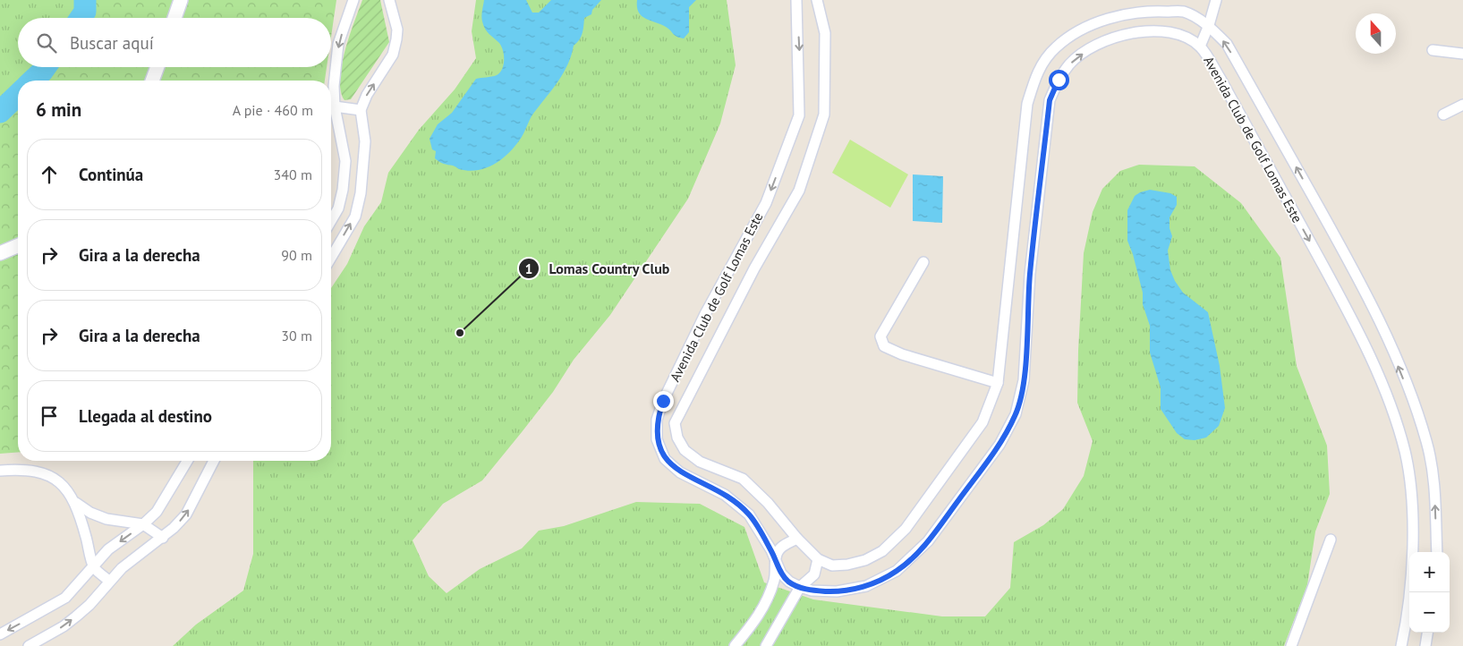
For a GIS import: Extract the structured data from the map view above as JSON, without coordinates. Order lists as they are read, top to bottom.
{
  "streets": {
    "street": ["Avenida Club de Golf Lomas Este"]
  },
  "places": ["Lomas Country Club"],
  "north": "top",
  "page": {
    "search": "Buscar aquí",
    "heading": ["6 min", "A pie · 460 m"],
    "list": [
      ["Continúa", "340 m"],
      ["Gira a la derecha", "90 m"],
      ["Gira a la derecha", "30 m"],
      "Llegada al destino"
    ],
    "map_buttons": ["+", "−"]
  }
}
